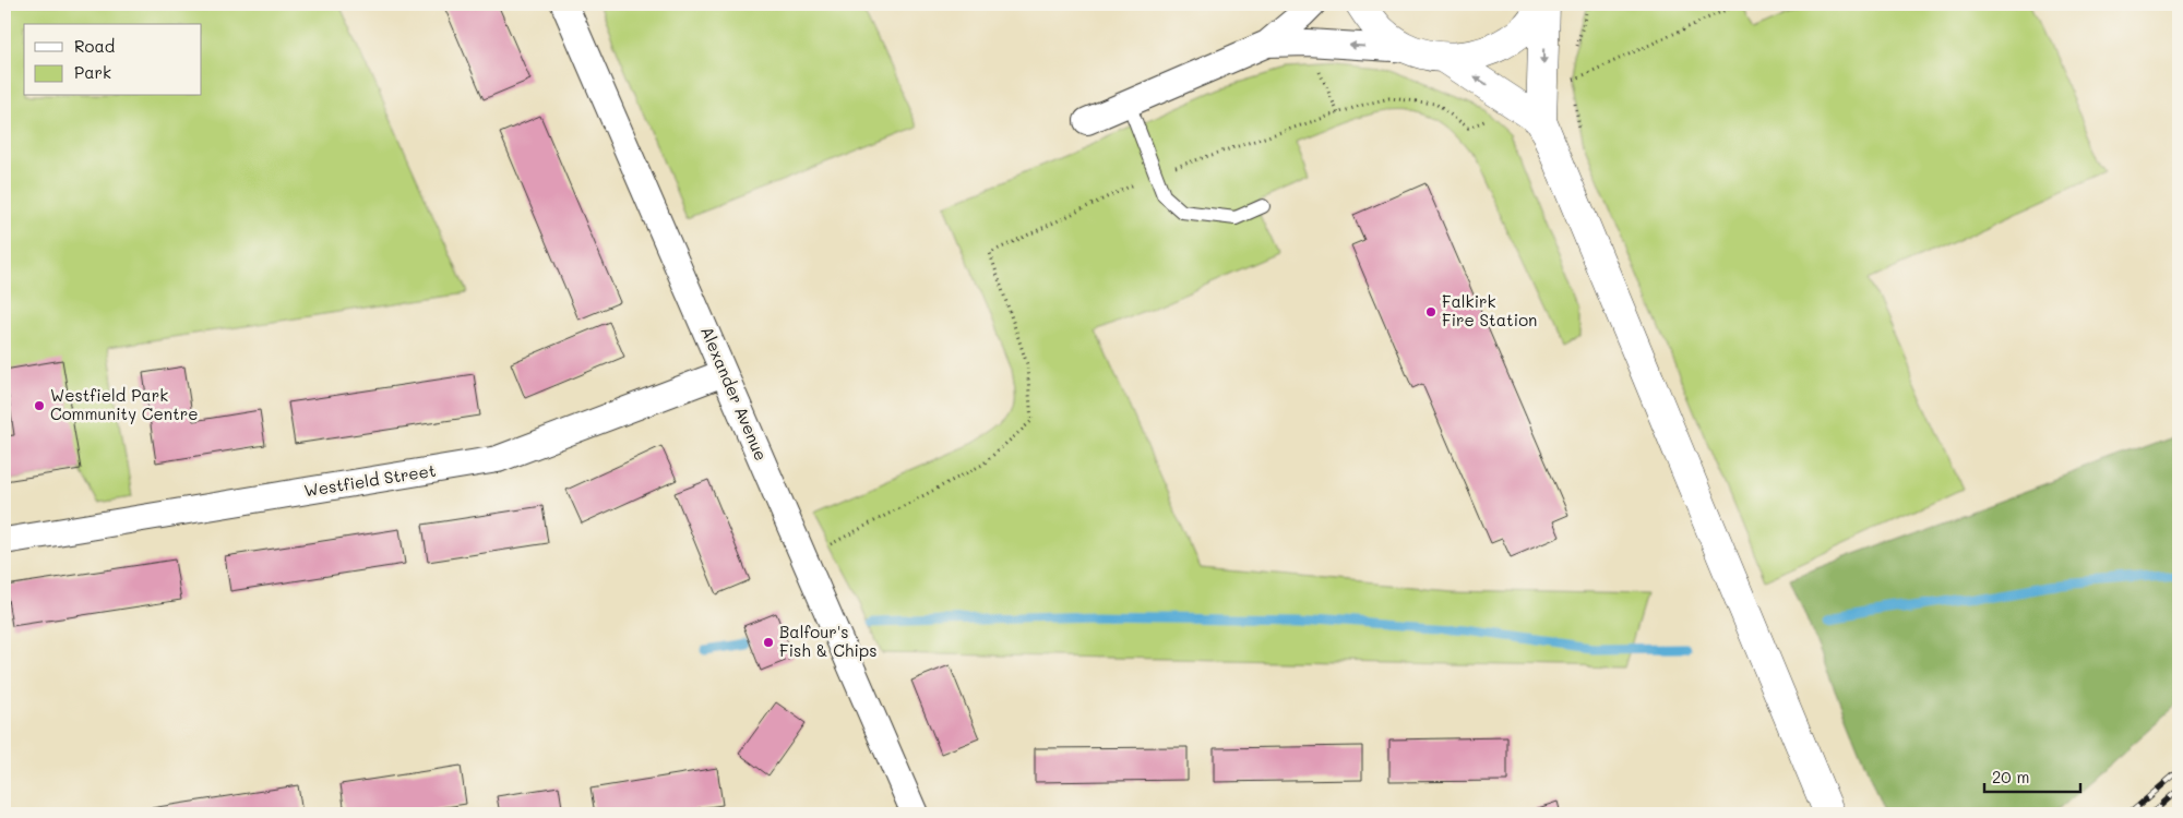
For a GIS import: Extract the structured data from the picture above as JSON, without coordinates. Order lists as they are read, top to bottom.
{
  "streets": {
    "street": ["Alexander Avenue", "Westfield Street"]
  },
  "crossings": [
    ["Alexander Avenue", "Westfield Street"]
  ],
  "places": ["Falkirk Fire Station", "Westfield Park Community Centre", "Balfour's Fish & Chips"],
  "legend": ["Road", "Park"],
  "scale_bar": "20 m"
}
